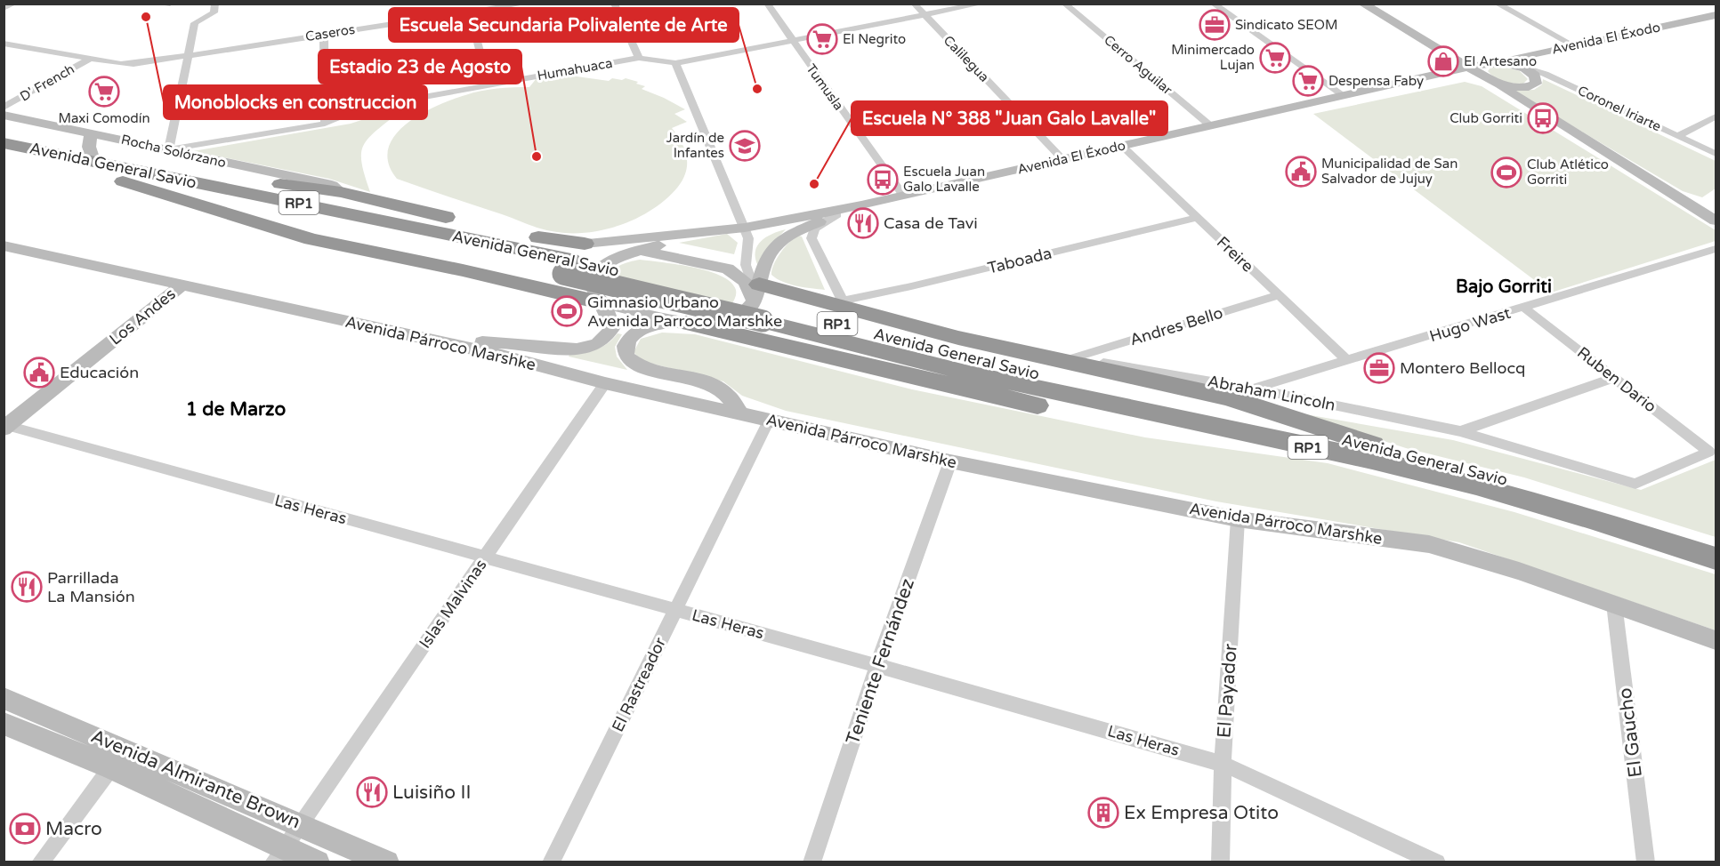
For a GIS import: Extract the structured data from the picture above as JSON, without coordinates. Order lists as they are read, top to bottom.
{
  "streets": {
    "highway": ["Avenida General Savio", "RP1"],
    "main road": [
      "Avenida El Éxodo",
      "Rocha Solórzano",
      "Los Andes",
      "Avenida Párroco Marshke",
      "Avenida Almirante Brown"
    ],
    "street": [
      "Caseros",
      "Calilegua",
      "Cerro Aguilar",
      "Humahuaca",
      "D' French",
      "Tumusla",
      "Coronel Iriarte",
      "Freire",
      "Taboada",
      "Hugo Wast",
      "Andres Bello",
      "Ruben Dario",
      "Abraham Lincoln",
      "Las Heras",
      "Islas Malvinas",
      "Teniente Fernández",
      "El Rastreador",
      "El Payador",
      "El Gaucho"
    ]
  },
  "crossings": [
    ["Caseros", "D' French"],
    ["Avenida El Éxodo", "Calilegua"],
    ["Avenida El Éxodo", "Cerro Aguilar"],
    ["Avenida El Éxodo", "Tumusla"],
    ["Avenida El Éxodo", "Freire"],
    ["Avenida El Éxodo", "Avenida Párroco Marshke"],
    ["Calilegua", "Humahuaca"],
    ["Humahuaca", "Tumusla"],
    ["Humahuaca", "Rocha Solórzano"],
    ["Avenida General Savio", "Abraham Lincoln"],
    ["Freire", "Taboada"],
    ["Freire", "Hugo Wast"],
    ["Freire", "Andres Bello"],
    ["Los Andes", "Avenida Párroco Marshke"],
    ["Los Andes", "Las Heras"],
    ["Hugo Wast", "Ruben Dario"],
    ["Hugo Wast", "Abraham Lincoln"],
    ["Andres Bello", "Abraham Lincoln"],
    ["Avenida Párroco Marshke", "Islas Malvinas"],
    ["Avenida Párroco Marshke", "Teniente Fernández"],
    ["Avenida Párroco Marshke", "El Rastreador"],
    ["Avenida Párroco Marshke", "El Payador"],
    ["Avenida Párroco Marshke", "El Gaucho"],
    ["Ruben Dario", "Abraham Lincoln"],
    ["Las Heras", "Islas Malvinas"],
    ["Las Heras", "Teniente Fernández"],
    ["Las Heras", "El Rastreador"],
    ["Las Heras", "El Payador"],
    ["Islas Malvinas", "Avenida Almirante Brown"]
  ],
  "districts": ["Bajo Gorriti", "1 de Marzo"],
  "places": {
    "other": [
      "Monoblocks en construccion",
      "Escuela Secundaria Polivalente de Arte",
      "Estadio 23 de Agosto",
      "Escuela N° 388 \"Juan Galo Lavalle\""
    ],
    "office": ["Sindicato SEOM", "Montero Bellocq"],
    "supermarket": [
      "El Negrito",
      "Minimercado Lujan",
      "Despensa Faby",
      "Maxi Comodín"
    ],
    "shop": ["El Artesano"],
    "bus stop": ["Club Gorriti", "Escuela Juan Galo Lavalle"],
    "school or university": ["Jardín de Infantes"],
    "public building": ["Municipalidad de San Salvador de Jujuy", "Educación"],
    "sports": ["Club Atlético Gorriti", "Gimnasio Urbano Avenida Parroco Marshke"],
    "restaurant": ["Casa de Tavi", "Parrillada La Mansión", "Luisiño II"],
    "building": ["Ex Empresa Otito"],
    "bank": ["Macro"]
  }
}
